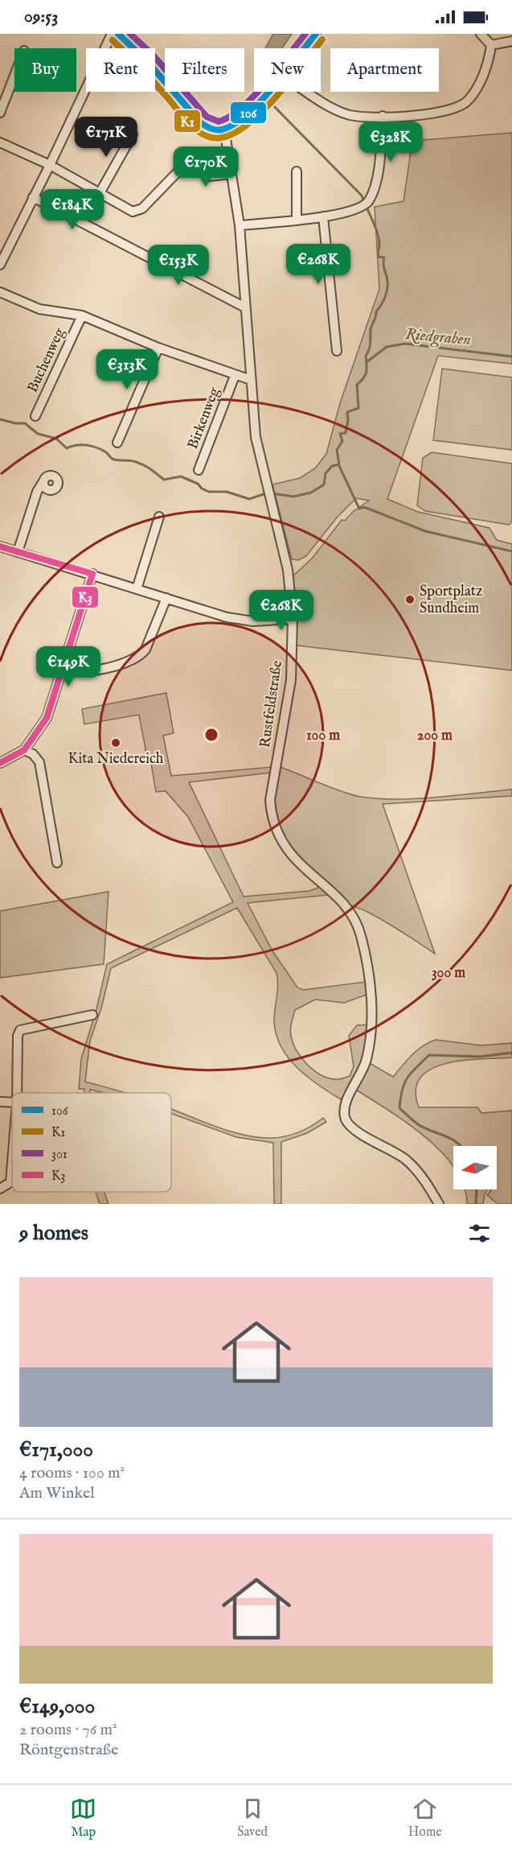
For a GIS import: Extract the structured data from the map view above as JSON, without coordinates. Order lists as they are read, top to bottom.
{
  "streets": {
    "street": ["Buchenweg", "Birkenweg", "Rustfeldstraße"]
  },
  "water": ["Riedgraben"],
  "places": ["Sportplatz Sundheim", "Kita Niedereich"],
  "lines": [
    "transit line 106",
    "transit line 301",
    "transit line K1",
    "transit line K3"
  ],
  "legend": [
    "106",
    "K1",
    "301",
    "K3"
  ],
  "north": "left",
  "page": {
    "status": "09:53",
    "chip": [
      "Buy",
      "Rent",
      "Filters",
      "New",
      "Apartment"
    ],
    "price": [
      "€171K",
      "€328K",
      "€170K",
      "€184K",
      "€268K",
      "€153K",
      "€313K",
      "€268K",
      "€149K"
    ],
    "heading": "9 homes",
    "list": [
      {
        "name": "€171,000",
        "note": "4 rooms · 100 m² · Am Winkel"
      },
      {
        "name": "€149,000",
        "note": "2 rooms · 76 m² · Röntgenstraße"
      }
    ],
    "tabs": ["Map", "Saved", "Home"]
  },
  "rings": ["100 m", "200 m", "300 m"]
}
